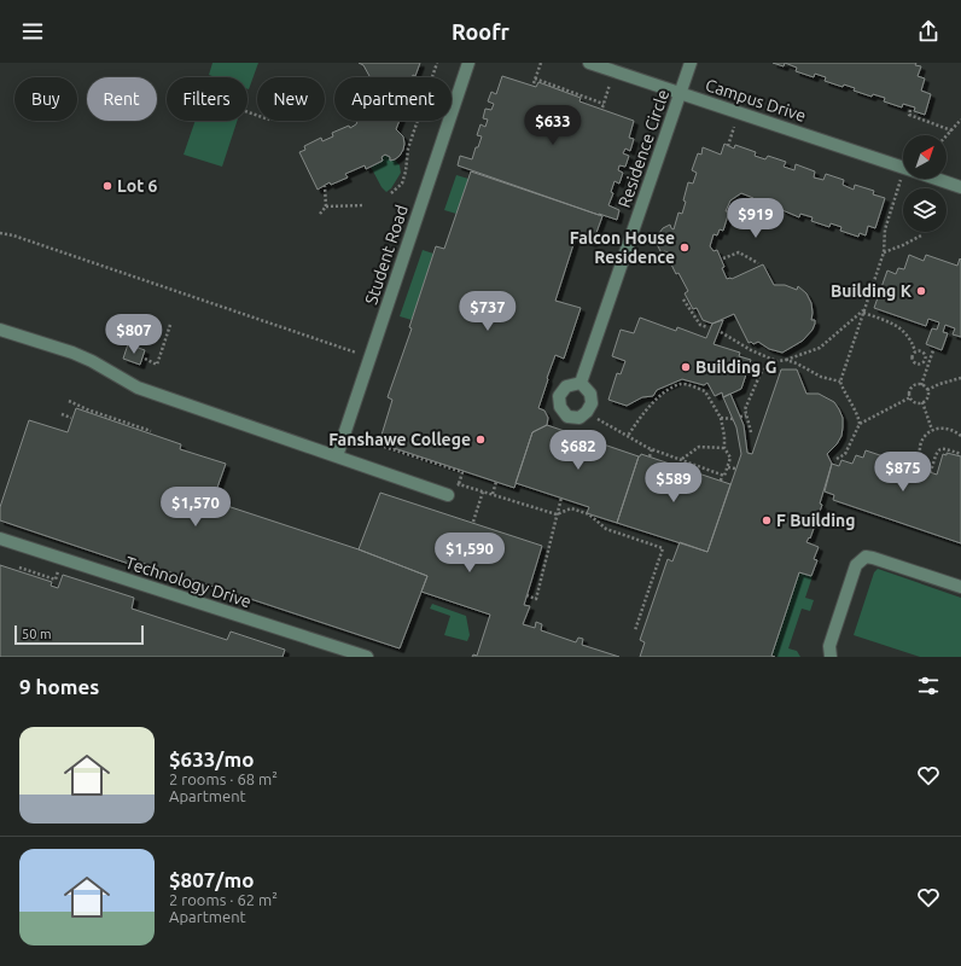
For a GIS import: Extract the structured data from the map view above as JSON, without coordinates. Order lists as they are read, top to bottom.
{
  "streets": {
    "lane": [
      "Campus Drive",
      "Residence Circle",
      "Student Road",
      "Technology Drive"
    ]
  },
  "crossings": [
    ["Campus Drive", "Residence Circle"]
  ],
  "places": [
    "Lot 6",
    "Falcon House Residence",
    "Building K",
    "Building G",
    "Fanshawe College",
    "F Building"
  ],
  "scale_bar": "50 m",
  "north": "top right",
  "page": {
    "header": "Roofr",
    "chip": [
      "Buy",
      "Rent",
      "Filters",
      "New",
      "Apartment"
    ],
    "price": [
      "$633",
      "$919",
      "$737",
      "$807",
      "$682",
      "$875",
      "$589",
      "$1,570",
      "$1,590"
    ],
    "scale": "50 m",
    "heading": "9 homes",
    "list": [
      {
        "name": "$633/mo",
        "note": "2 rooms · 68 m² · Apartment"
      },
      {
        "name": "$807/mo",
        "note": "2 rooms · 62 m² · Apartment"
      }
    ]
  }
}
